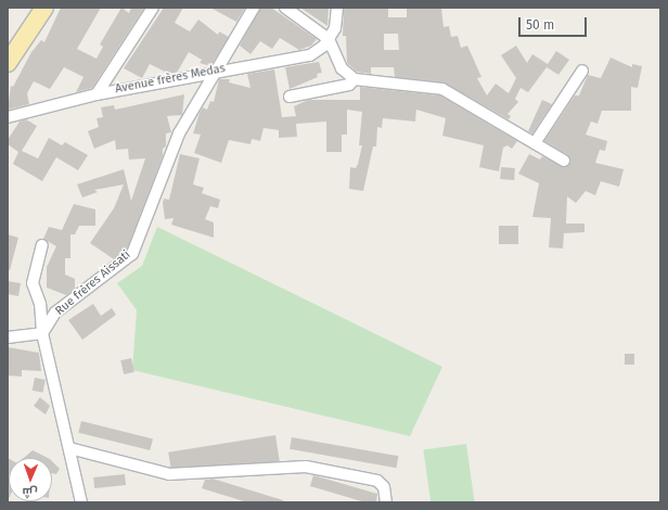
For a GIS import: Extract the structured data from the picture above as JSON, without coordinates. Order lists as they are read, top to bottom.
{
  "streets": {
    "street": ["Avenue frères Medas", "Rue frères Aissati"]
  },
  "crossings": [
    ["Avenue frères Medas", "Rue frères Aissati"]
  ],
  "scale_bar": "50 m",
  "north": "bottom"
}
